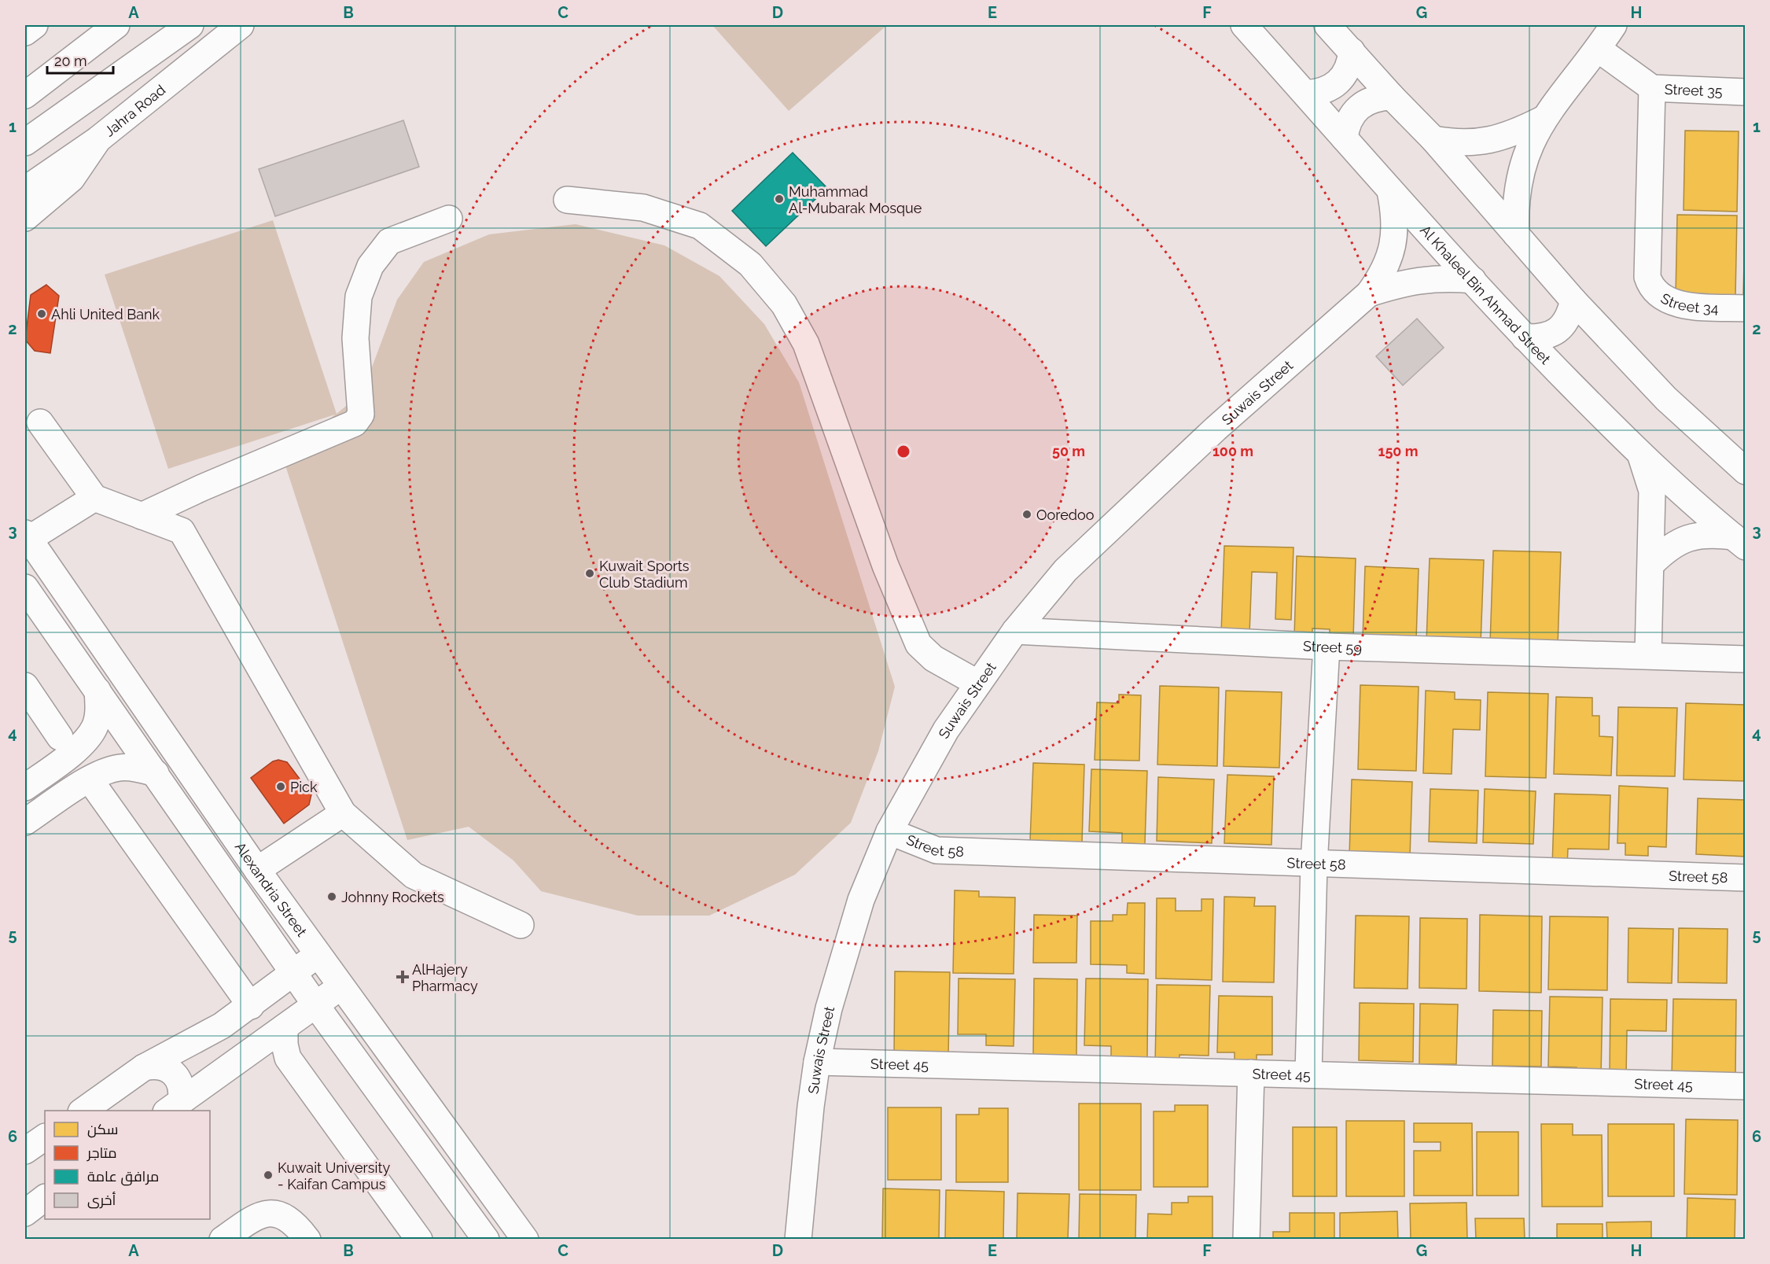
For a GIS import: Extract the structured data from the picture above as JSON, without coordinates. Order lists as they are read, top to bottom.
{
  "streets": {
    "main road": [
      "Street 35",
      "Jahra Road",
      "Al Khaleel Bin Ahmad Street",
      "Suwais Street",
      "Street 59",
      "Street 58",
      "Alexandria Street",
      "Street 45"
    ]
  },
  "crossings": [
    ["Al Khaleel Bin Ahmad Street", "Suwais Street"],
    ["Suwais Street", "Street 59"],
    ["Suwais Street", "Street 58"],
    ["Suwais Street", "Street 45"]
  ],
  "places": {
    "other": [
      "Muhammad Al-Mubarak Mosque",
      "Ahli United Bank",
      "Ooredoo",
      "Kuwait Sports Club Stadium",
      "Pick",
      "Johnny Rockets",
      "Kuwait University - Kaifan Campus"
    ],
    "health": ["AlHajery Pharmacy"]
  },
  "legend": [
    "سكن",
    "متاجر",
    "مرافق عامة",
    "أخرى"
  ],
  "scale_bar": "20 m",
  "grid": {
    "columns": [
      "A",
      "B",
      "C",
      "D",
      "E",
      "F",
      "G",
      "H"
    ],
    "rows": [
      "1",
      "2",
      "3",
      "4",
      "5",
      "6"
    ]
  },
  "rings": ["50 m", "100 m", "150 m"]
}
